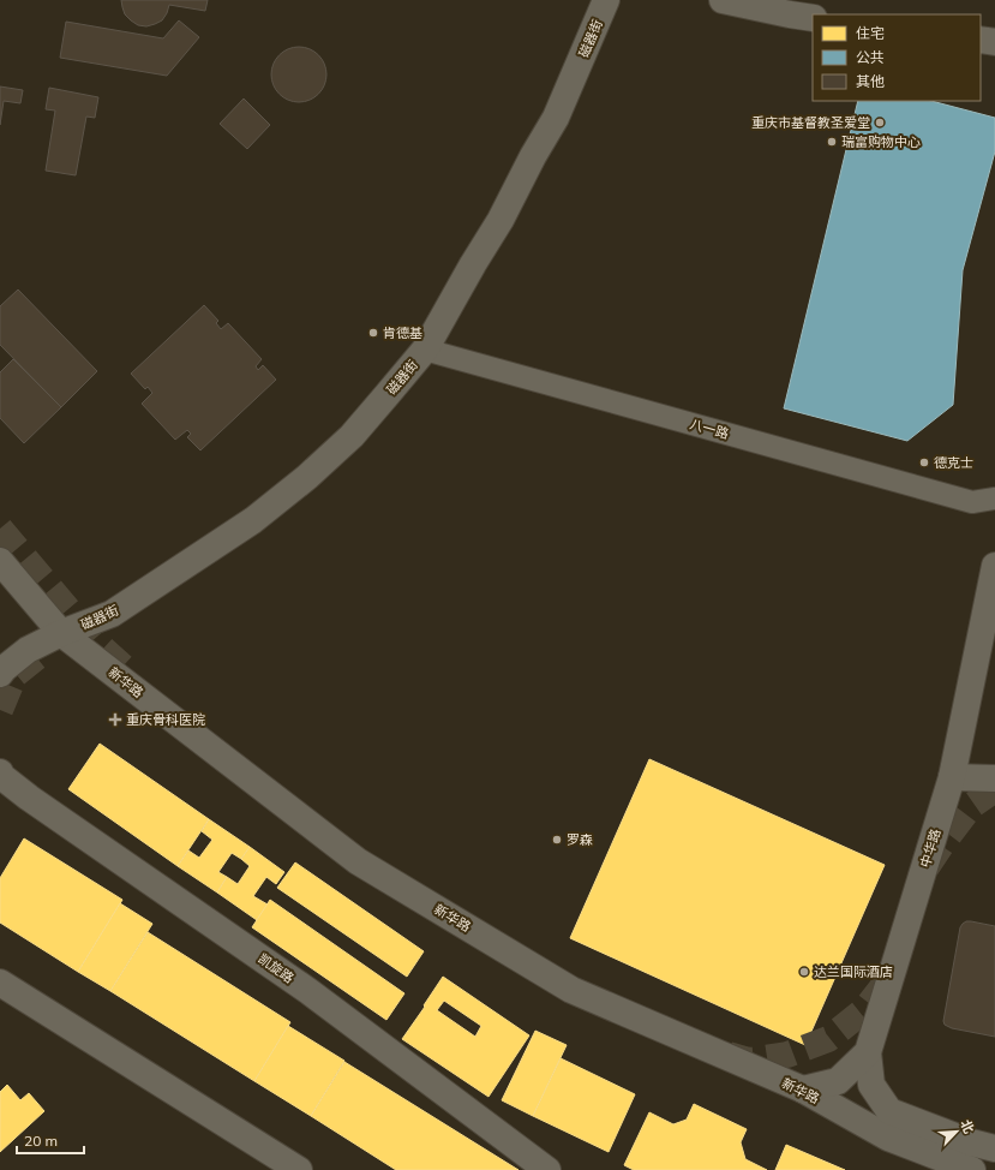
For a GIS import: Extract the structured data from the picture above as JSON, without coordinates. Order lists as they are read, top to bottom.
{
  "streets": {
    "street": [
      "磁器街",
      "八一路",
      "新华路",
      "中华路",
      "凯旋路"
    ]
  },
  "crossings": [
    ["磁器街", "八一路"],
    ["磁器街", "新华路"],
    ["新华路", "中华路"]
  ],
  "places": {
    "other": [
      "重庆市基督教圣爱堂",
      "瑞富购物中心",
      "肯德基",
      "德克士",
      "罗森",
      "达兰国际酒店"
    ],
    "health": ["重庆骨科医院"]
  },
  "legend": ["住宅", "公共", "其他"],
  "scale_bar": "20 m",
  "north": "top right"
}
